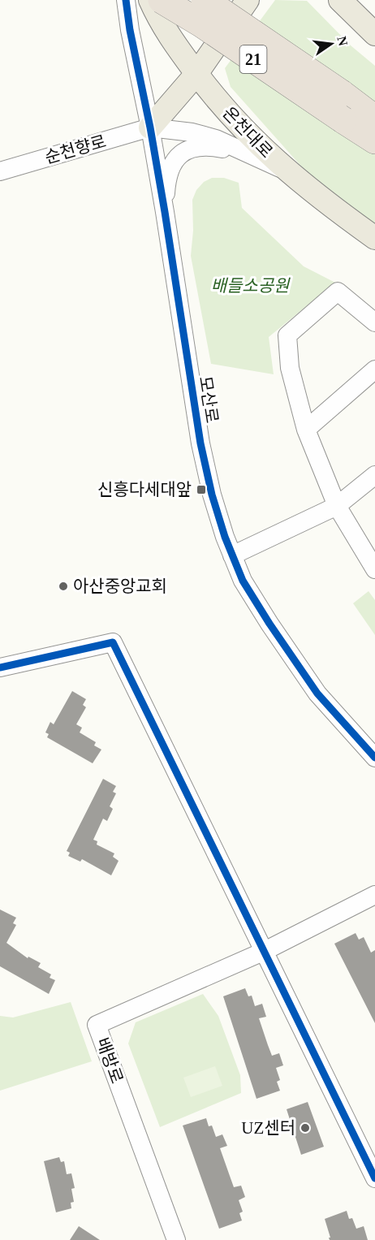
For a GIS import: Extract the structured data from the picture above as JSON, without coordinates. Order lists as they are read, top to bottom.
{
  "streets": {
    "highway": ["21"],
    "main road": ["온천대로"],
    "street": ["순천향로", "모산로", "배방로"]
  },
  "crossings": [
    ["순천향로", "모산로"]
  ],
  "parks": ["배들소공원"],
  "places": {
    "transit": ["신흥다세대앞"],
    "other": ["아산중앙교회", "UZ센터"]
  },
  "north": "right"
}
